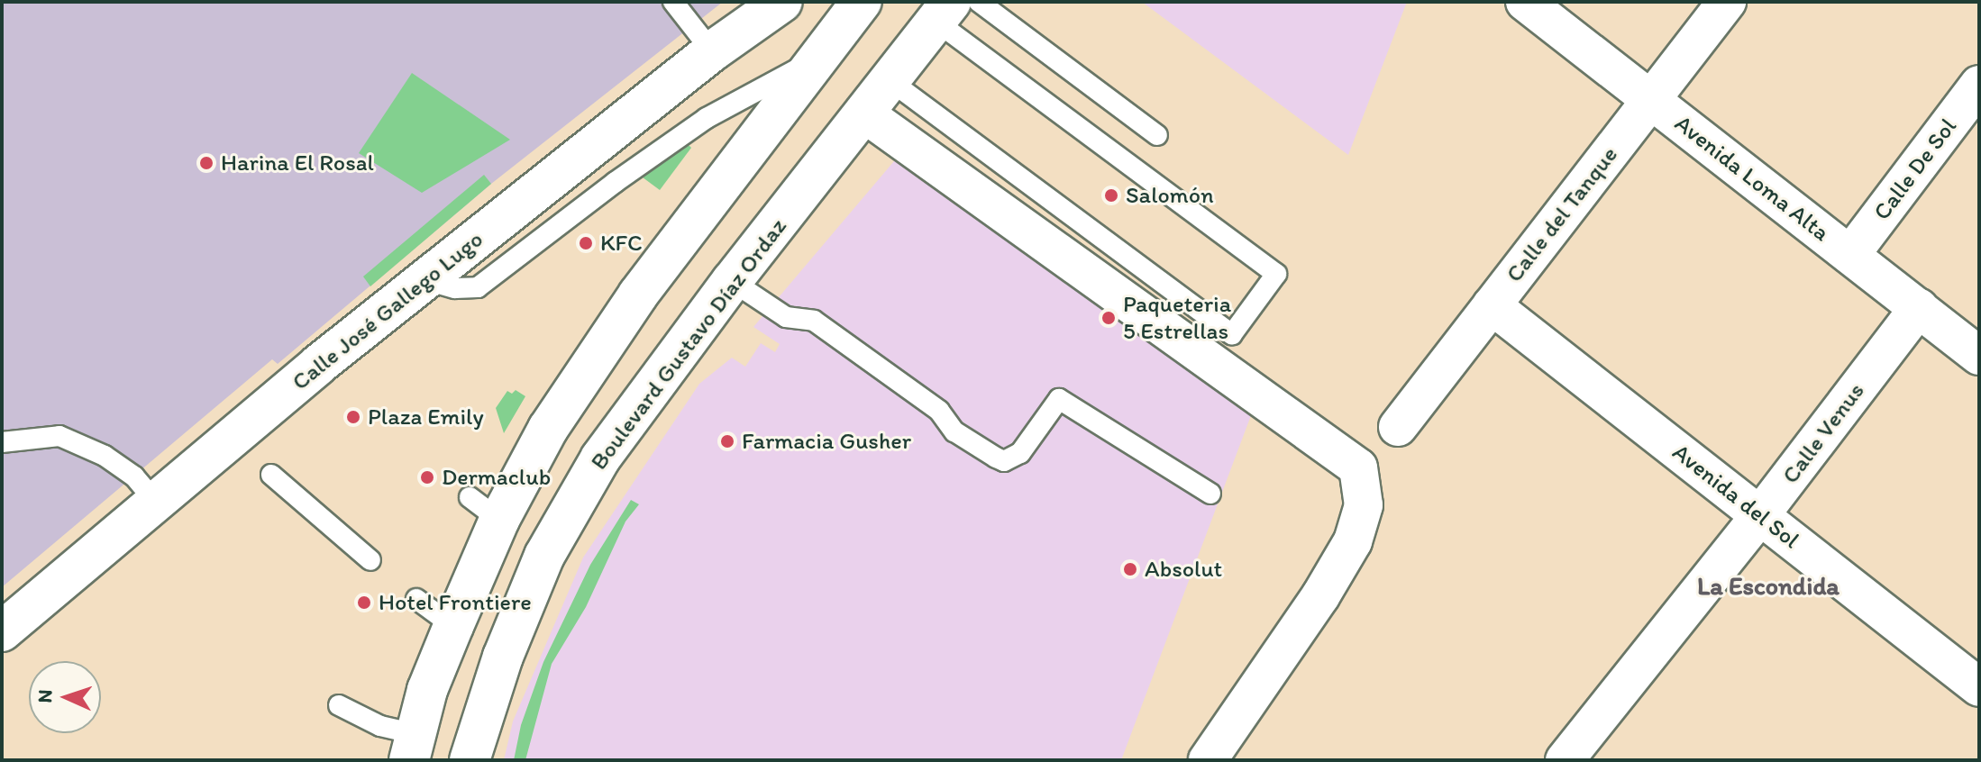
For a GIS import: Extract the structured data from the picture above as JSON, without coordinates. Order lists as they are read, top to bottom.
{
  "streets": {
    "main road": ["Calle José Gallego Lugo", "Boulevard Gustavo Díaz Ordaz"],
    "street": [
      "Calle De Sol",
      "Avenida Loma Alta",
      "Calle del Tanque",
      "Calle Venus",
      "Avenida del Sol"
    ]
  },
  "crossings": [
    ["Calle De Sol", "Avenida Loma Alta"],
    ["Avenida Loma Alta", "Calle del Tanque"],
    ["Avenida Loma Alta", "Calle Venus"],
    ["Calle del Tanque", "Avenida del Sol"],
    ["Calle Venus", "Avenida del Sol"]
  ],
  "districts": ["La Escondida"],
  "places": [
    "Harina El Rosal",
    "Salomón",
    "KFC",
    "Paqueteria 5 Estrellas",
    "Plaza Emily",
    "Farmacia Gusher",
    "Dermaclub",
    "Absolut",
    "Hotel Frontiere"
  ],
  "north": "left"
}
